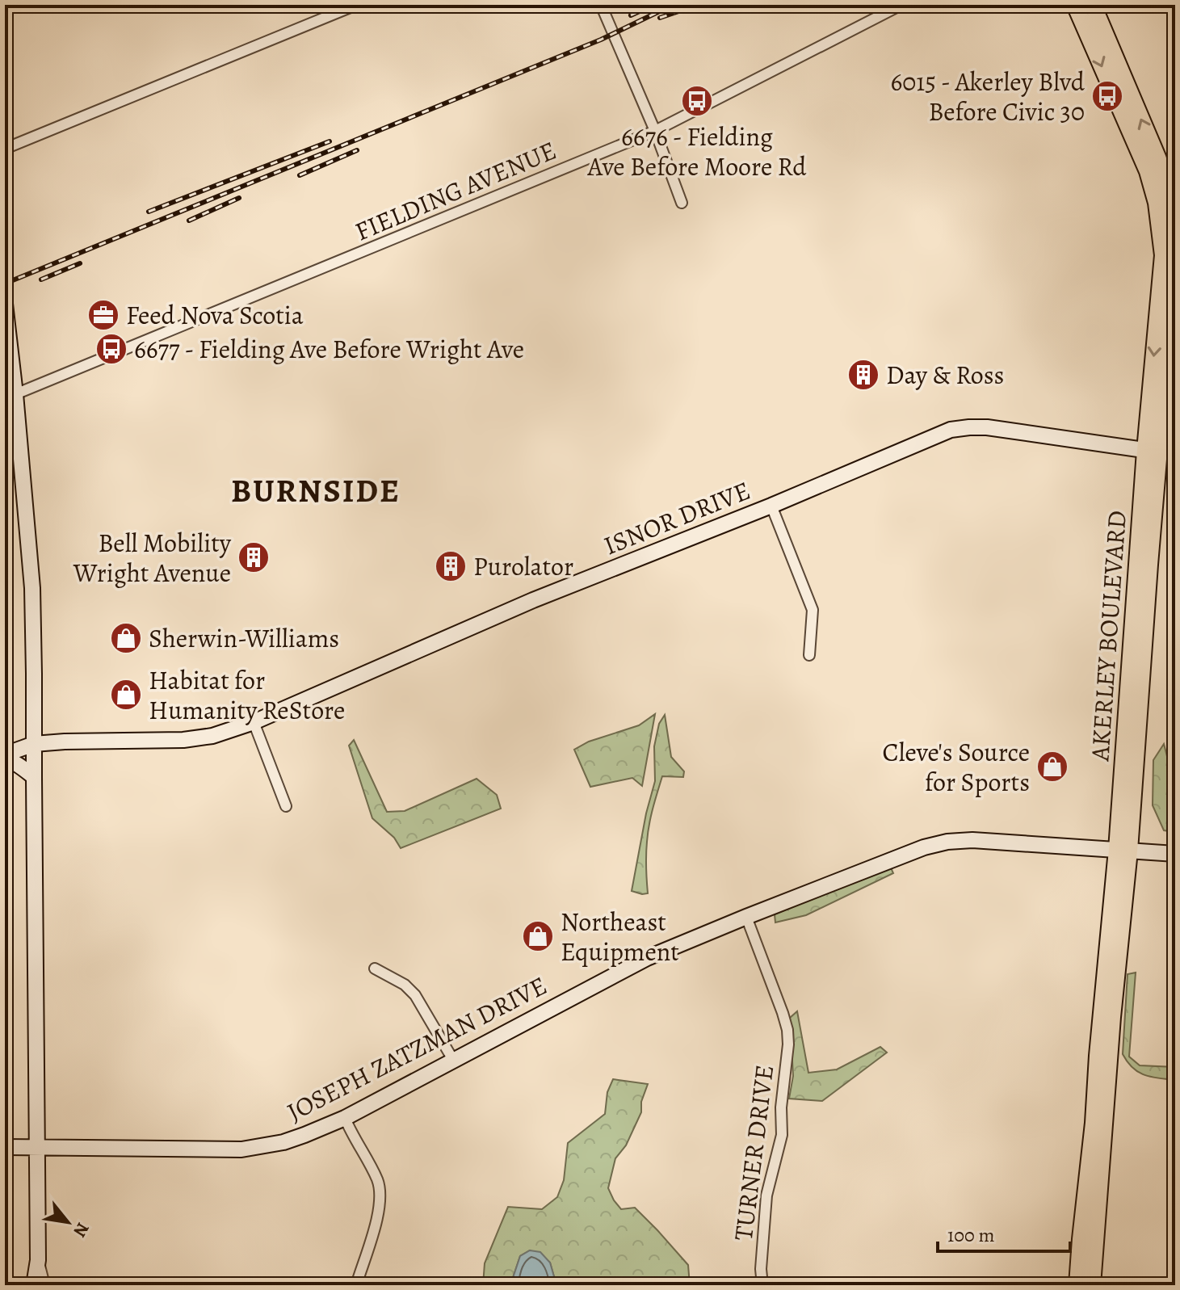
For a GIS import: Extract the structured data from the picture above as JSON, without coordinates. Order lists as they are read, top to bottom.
{
  "streets": {
    "main road": ["AKERLEY BOULEVARD"],
    "street": [
      "FIELDING AVENUE",
      "ISNOR DRIVE",
      "JOSEPH ZATZMAN DRIVE",
      "TURNER DRIVE"
    ]
  },
  "crossings": [
    ["ISNOR DRIVE", "AKERLEY BOULEVARD"],
    ["AKERLEY BOULEVARD", "JOSEPH ZATZMAN DRIVE"],
    ["JOSEPH ZATZMAN DRIVE", "TURNER DRIVE"]
  ],
  "districts": ["BURNSIDE"],
  "places": {
    "bus stop": ["6015 - Akerley Blvd Before Civic 30", "6676 - Fielding Ave Before Moore Rd", "6677 - Fielding Ave Before Wright Ave"],
    "office": ["Feed Nova Scotia"],
    "building": ["Day & Ross", "Bell Mobility Wright Avenue", "Purolator"],
    "shop": [
      "Sherwin-Williams",
      "Habitat for Humanity ReStore",
      "Cleve's Source for Sports",
      "Northeast Equipment"
    ]
  },
  "scale_bar": "100 m",
  "north": "bottom right"
}
